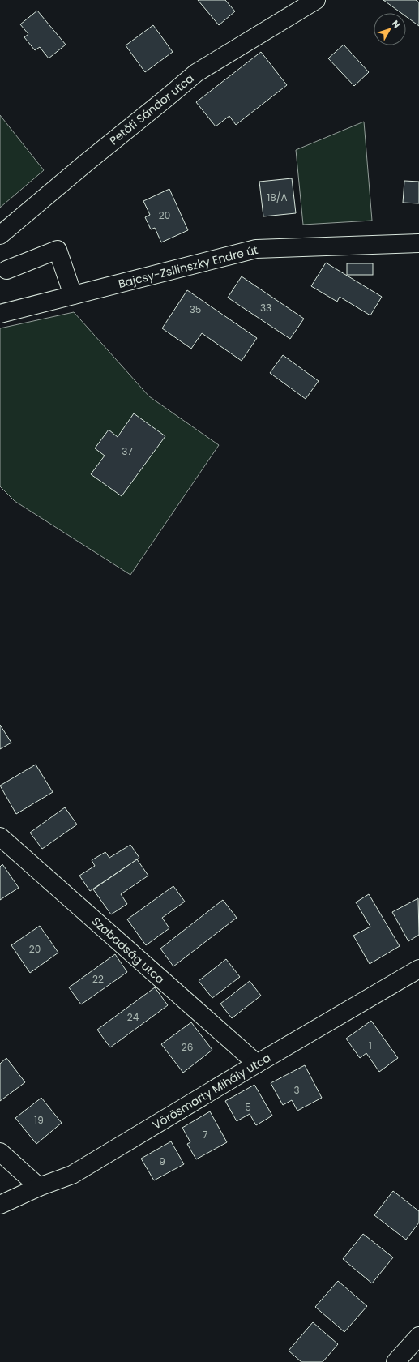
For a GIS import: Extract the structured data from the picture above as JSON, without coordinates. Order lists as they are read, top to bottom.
{
  "streets": {
    "street": [
      "Petőfi Sándor utca",
      "Bajcsy-Zsilinszky Endre út",
      "Szabadság utca",
      "Vörösmarty Mihály utca"
    ]
  },
  "crossings": [
    ["Szabadság utca", "Vörösmarty Mihály utca"]
  ],
  "house_numbers": [
    "18/A",
    "20",
    "33",
    "35",
    "37",
    "20",
    "22",
    "24",
    "1",
    "26",
    "3",
    "5",
    "19",
    "7",
    "9"
  ],
  "north": "top right"
}
